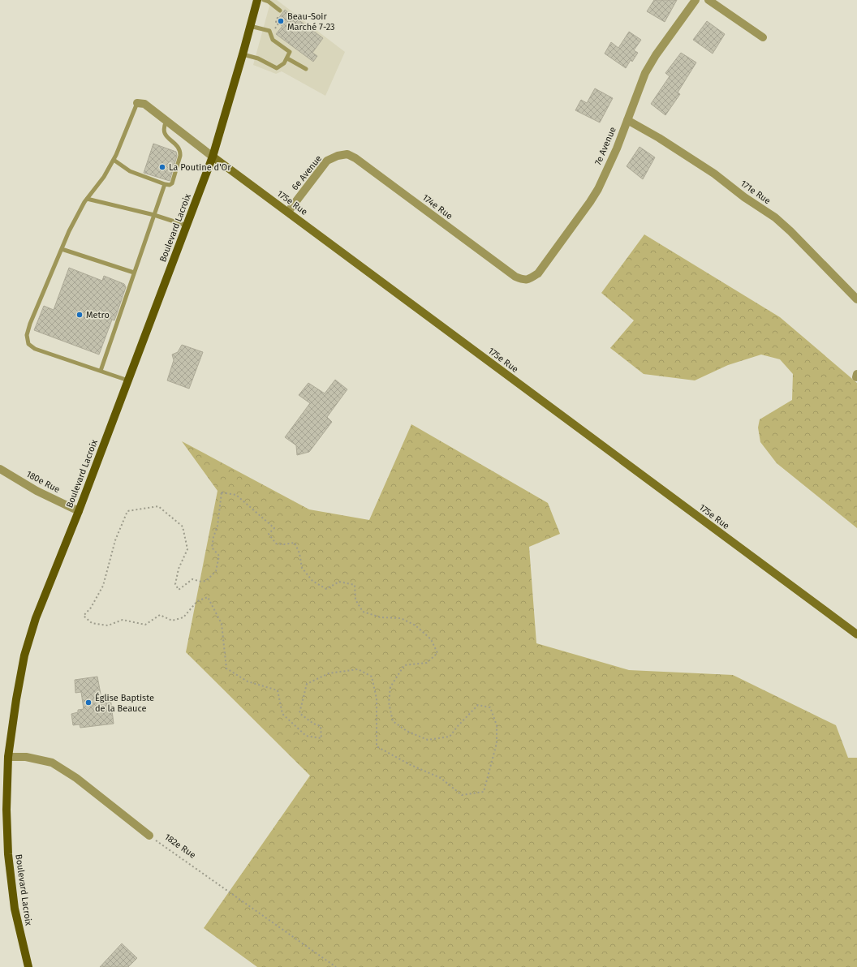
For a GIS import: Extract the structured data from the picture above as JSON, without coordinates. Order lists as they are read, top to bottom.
{
  "streets": {
    "main road": ["Boulevard Lacroix"],
    "street": [
      "7e Avenue",
      "6e Avenue",
      "171e Rue",
      "175e Rue",
      "174e Rue",
      "180e Rue"
    ],
    "path": ["182e Rue"]
  },
  "crossings": [
    ["7e Avenue", "171e Rue"],
    ["7e Avenue", "174e Rue"],
    ["6e Avenue", "175e Rue"],
    ["6e Avenue", "174e Rue"],
    ["175e Rue", "Boulevard Lacroix"],
    ["Boulevard Lacroix", "180e Rue"]
  ],
  "places": [
    "Beau-Soir Marché 7-23",
    "La Poutine d'Or",
    "Metro",
    "Église Baptiste de la Beauce"
  ]
}
